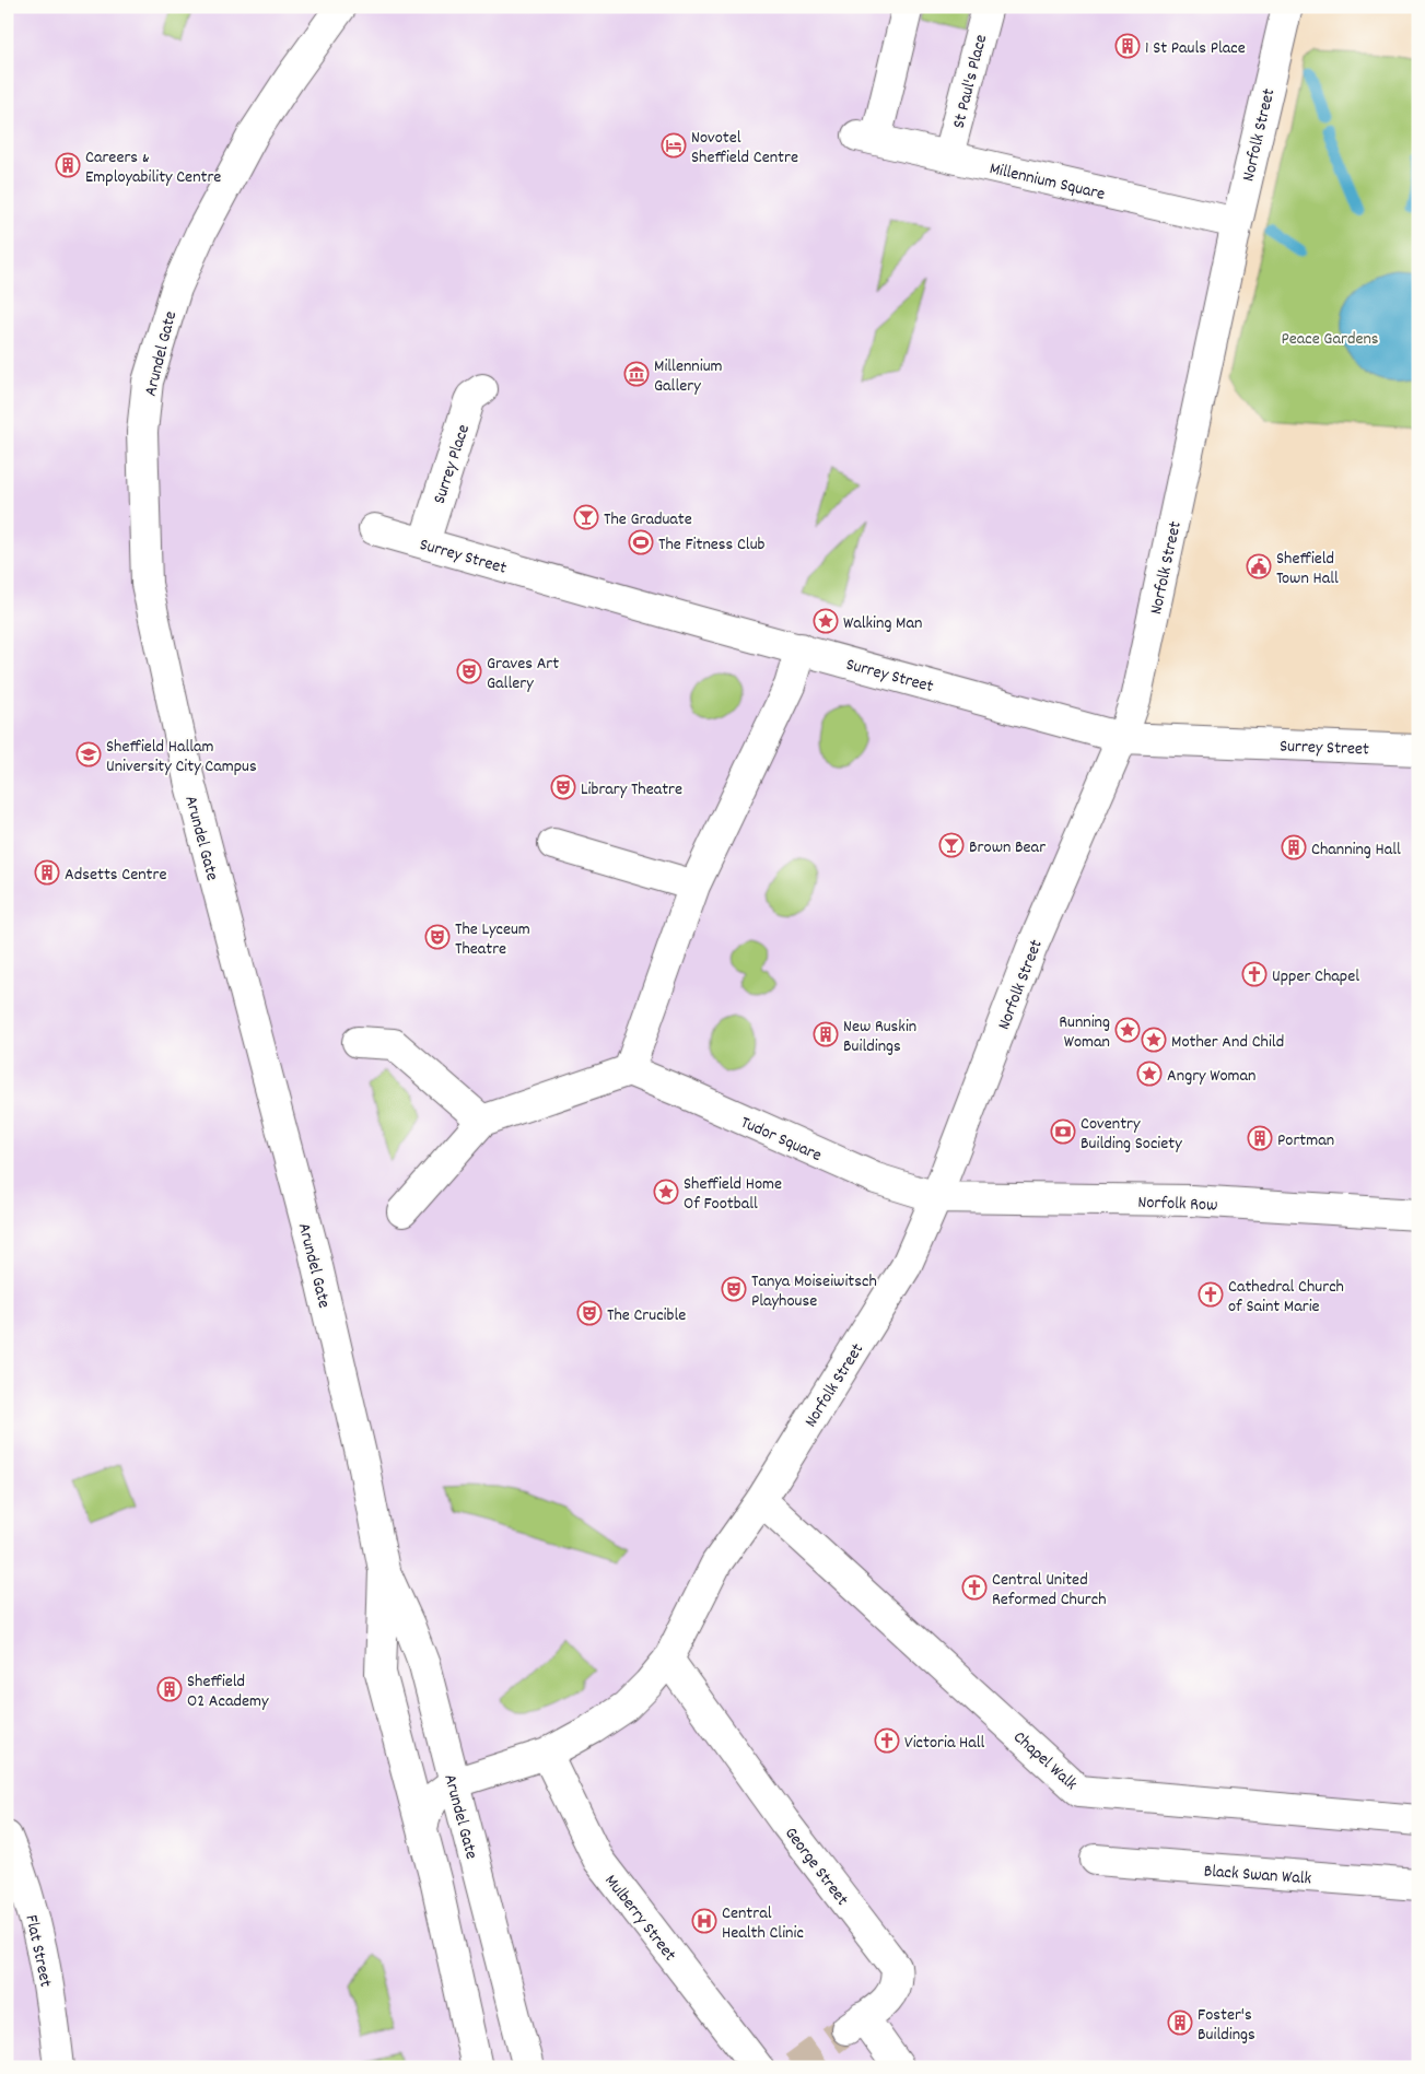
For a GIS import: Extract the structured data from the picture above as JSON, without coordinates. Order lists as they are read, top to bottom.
{
  "streets": {
    "street": [
      "St Paul's Place",
      "Norfolk Street",
      "Millennium Square",
      "Arundel Gate",
      "Surrey Place",
      "Surrey Street",
      "Tudor Square",
      "Norfolk Row",
      "Chapel Walk",
      "George Street",
      "Black Swan Walk",
      "Mulberry Street",
      "Flat Street"
    ]
  },
  "crossings": [
    ["St Paul's Place", "Millennium Square"],
    ["Norfolk Street", "Millennium Square"],
    ["Norfolk Street", "Arundel Gate"],
    ["Norfolk Street", "Surrey Street"],
    ["Norfolk Street", "Tudor Square"],
    ["Norfolk Street", "Norfolk Row"],
    ["Norfolk Street", "Chapel Walk"],
    ["Norfolk Street", "George Street"],
    ["Norfolk Street", "Mulberry Street"],
    ["Surrey Place", "Surrey Street"],
    ["Tudor Square", "Norfolk Row"]
  ],
  "parks": ["Peace Gardens"],
  "places": {
    "building": [
      "1 St Pauls Place",
      "Careers & Employability Centre",
      "Channing Hall",
      "Adsetts Centre",
      "New Ruskin Buildings",
      "Portman",
      "Sheffield O2 Academy",
      "Foster's Buildings"
    ],
    "hotel": ["Novotel Sheffield Centre"],
    "museum": ["Millennium Gallery"],
    "bar": ["The Graduate", "Brown Bear"],
    "sports": ["The Fitness Club"],
    "public building": ["Sheffield Town Hall"],
    "place": [
      "Walking Man",
      "Running Woman",
      "Mother And Child",
      "Angry Woman",
      "Sheffield Home Of Football"
    ],
    "theatre": [
      "Graves Art Gallery",
      "Library Theatre",
      "The Lyceum Theatre",
      "Tanya Moiseiwitsch Playhouse",
      "The Crucible"
    ],
    "school or university": ["Sheffield Hallam University City Campus"],
    "church": [
      "Upper Chapel",
      "Cathedral Church of Saint Marie",
      "Central United Reformed Church",
      "Victoria Hall"
    ],
    "bank": ["Coventry Building Society"],
    "hospital": ["Central Health Clinic"]
  }
}
